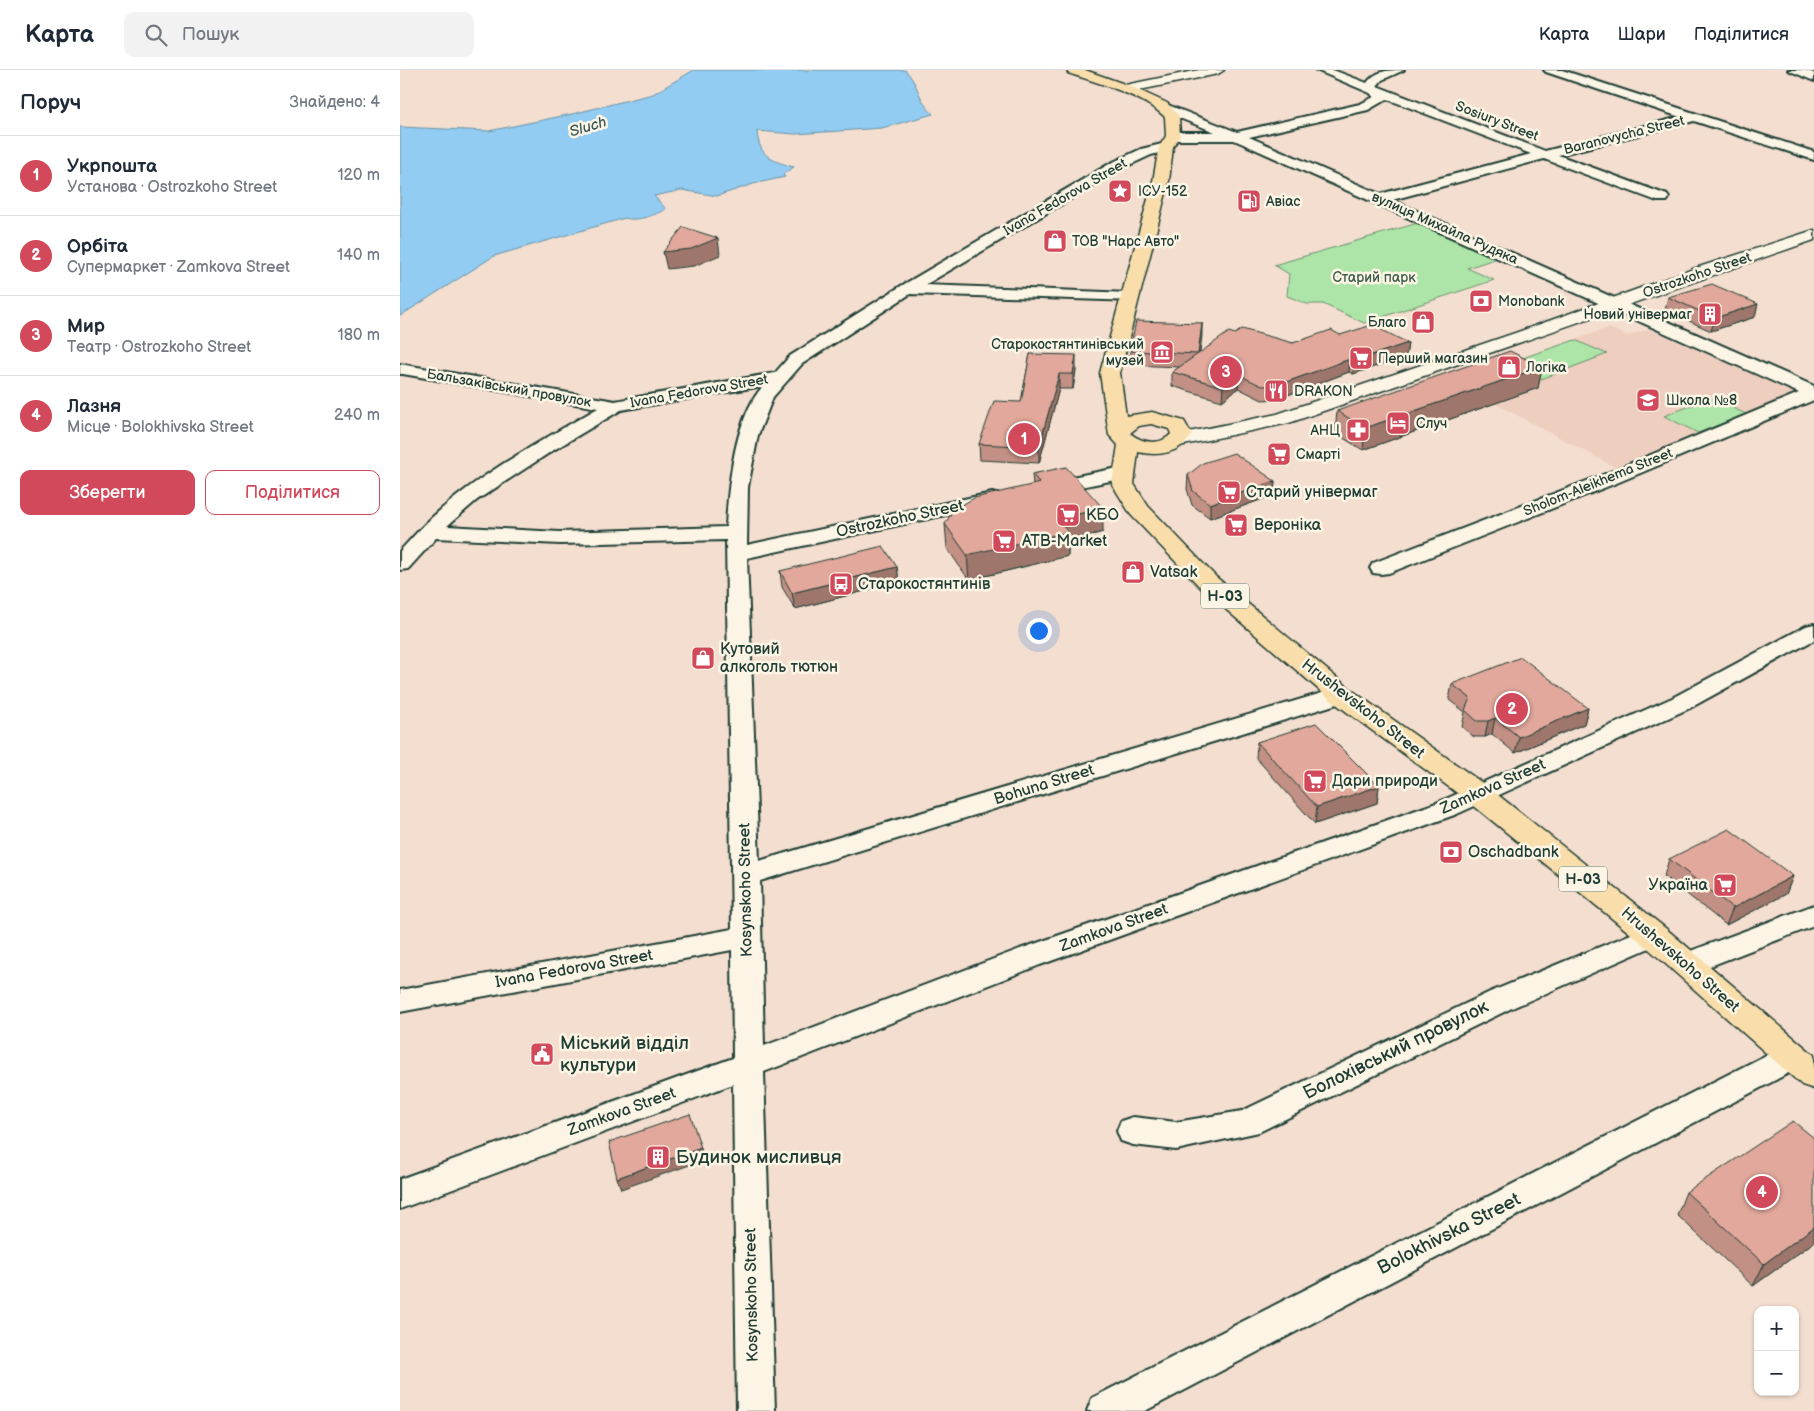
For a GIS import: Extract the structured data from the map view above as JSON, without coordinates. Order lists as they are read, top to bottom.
{
  "streets": {
    "main road": [
      "вулиця Михайла Рудяка",
      "Ostrozkoho Street",
      "Н-03",
      "Hrushevskoho Street"
    ],
    "street": [
      "Sosiury Street",
      "Baranovycha Street",
      "Ivana Fedorova Street",
      "Бальзаківський провулок",
      "Sholom-Aleikhema Street",
      "Bohuna Street",
      "Zamkova Street",
      "Kosynskoho Street",
      "Болохівський провулок",
      "Bolokhivska Street"
    ]
  },
  "crossings": [
    ["Sosiury Street", "Baranovycha Street"],
    ["Baranovycha Street", "вулиця Михайла Рудяка"],
    ["Ivana Fedorova Street", "вулиця Михайла Рудяка"],
    ["Ivana Fedorova Street", "Ostrozkoho Street"],
    ["Ivana Fedorova Street", "Бальзаківський провулок"],
    ["Ivana Fedorova Street", "Hrushevskoho Street"],
    ["Ivana Fedorova Street", "Kosynskoho Street"],
    ["вулиця Михайла Рудяка", "Ostrozkoho Street"],
    ["вулиця Михайла Рудяка", "Sholom-Aleikhema Street"],
    ["вулиця Михайла Рудяка", "Hrushevskoho Street"],
    ["Ostrozkoho Street", "Hrushevskoho Street"],
    ["Ostrozkoho Street", "Kosynskoho Street"],
    ["Hrushevskoho Street", "Bohuna Street"],
    ["Hrushevskoho Street", "Zamkova Street"],
    ["Hrushevskoho Street", "Болохівський провулок"],
    ["Hrushevskoho Street", "Bolokhivska Street"],
    ["Bohuna Street", "Kosynskoho Street"],
    ["Zamkova Street", "Kosynskoho Street"]
  ],
  "water": ["Sluch"],
  "parks": ["Старий парк"],
  "places": {
    "place": ["ІСУ-152"],
    "fuel station": ["Авіас"],
    "shop": [
      "ТОВ \"Нарс Авто\"",
      "Благо",
      "Логіка",
      "Vatsak",
      "Кутовий алкоголь тютюн"
    ],
    "bank": ["Monobank", "Oschadbank"],
    "building": ["Новий універмаг", "Будинок мисливця"],
    "museum": ["Старокостянтинівський музей"],
    "supermarket": [
      "Перший магазин",
      "Смарті",
      "Старий універмаг",
      "КБО",
      "Вероніка",
      "ATB-Market",
      "Дари природи",
      "Україна"
    ],
    "restaurant": ["DRAKON"],
    "school or university": ["Школа №8"],
    "hotel": ["Случ"],
    "pharmacy": ["АНЦ"],
    "bus stop": ["Старокостянтинів"],
    "public building": ["Міський відділ культури"]
  },
  "page": {
    "header": "Карта",
    "search": "Пошук",
    "nav": ["Карта", "Шари", "Поділитися"],
    "heading": ["Поруч", "Знайдено: 4"],
    "list": [
      {
        "mark": "1",
        "name": "Укрпошта",
        "note": "Установа · Ostrozkoho Street",
        "value": "120 m"
      },
      {
        "mark": "2",
        "name": "Орбіта",
        "note": "Супермаркет · Zamkova Street",
        "value": "140 m"
      },
      {
        "mark": "3",
        "name": "Мир",
        "note": "Театр · Ostrozkoho Street",
        "value": "180 m"
      },
      {
        "mark": "4",
        "name": "Лазня",
        "note": "Місце · Bolokhivska Street",
        "value": "240 m"
      }
    ],
    "pins": [
      "3",
      "1",
      "2",
      "4"
    ],
    "buttons": ["Зберегти", "Поділитися"],
    "map_buttons": ["+", "−"]
  }
}
